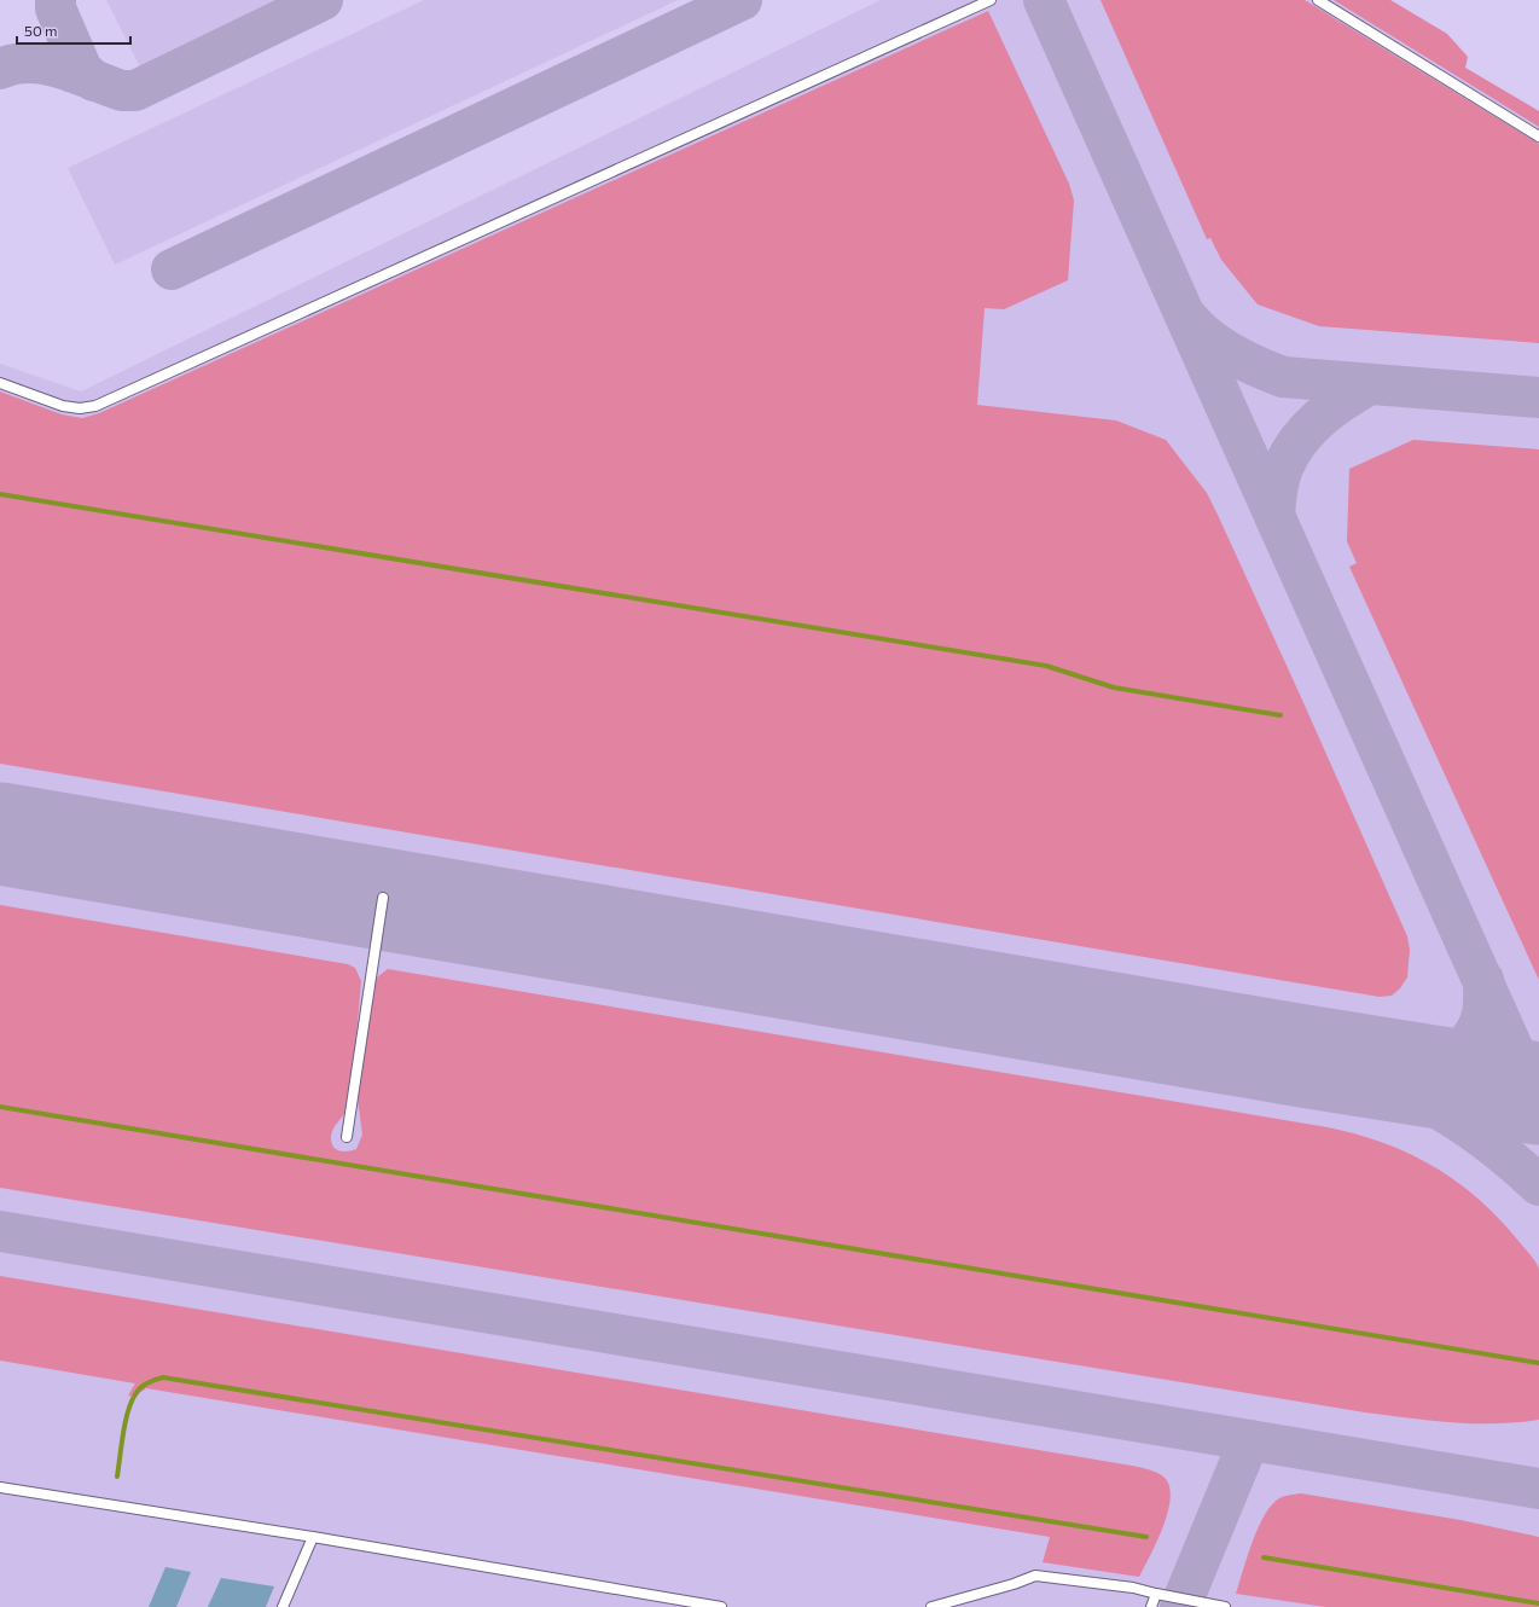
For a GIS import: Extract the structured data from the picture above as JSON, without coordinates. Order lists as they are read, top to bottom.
{
  "scale_bar": "50 m"
}
